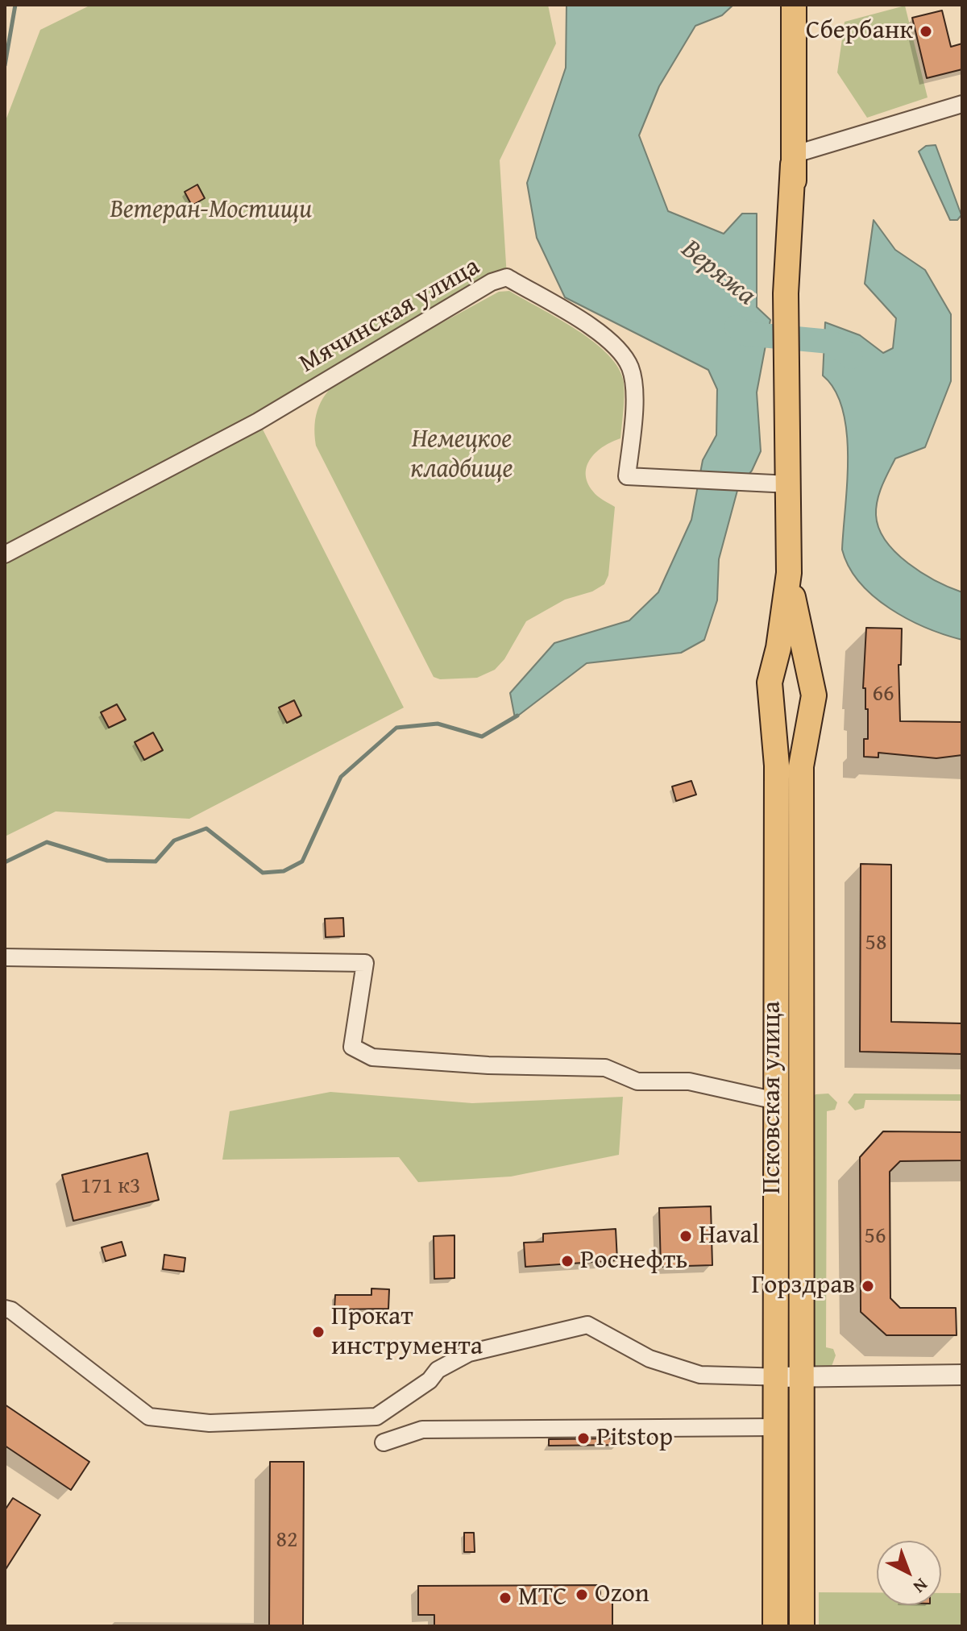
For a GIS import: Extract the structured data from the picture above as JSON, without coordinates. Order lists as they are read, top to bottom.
{
  "streets": {
    "main road": ["Псковская улица"],
    "street": ["Мячинская улица"]
  },
  "crossings": [
    ["Мячинская улица", "Псковская улица"]
  ],
  "water": ["Веряжа"],
  "parks": ["Ветеран-Мостищи", "Немецкое кладбище"],
  "places": [
    "Сбербанк",
    "Haval",
    "Роснефть",
    "Горздрав",
    "Прокат инструмента",
    "Pitstop",
    "Ozon",
    "МТС"
  ],
  "house_numbers": [
    "66",
    "58",
    "171 к3",
    "56",
    "82"
  ],
  "north": "bottom right"
}
